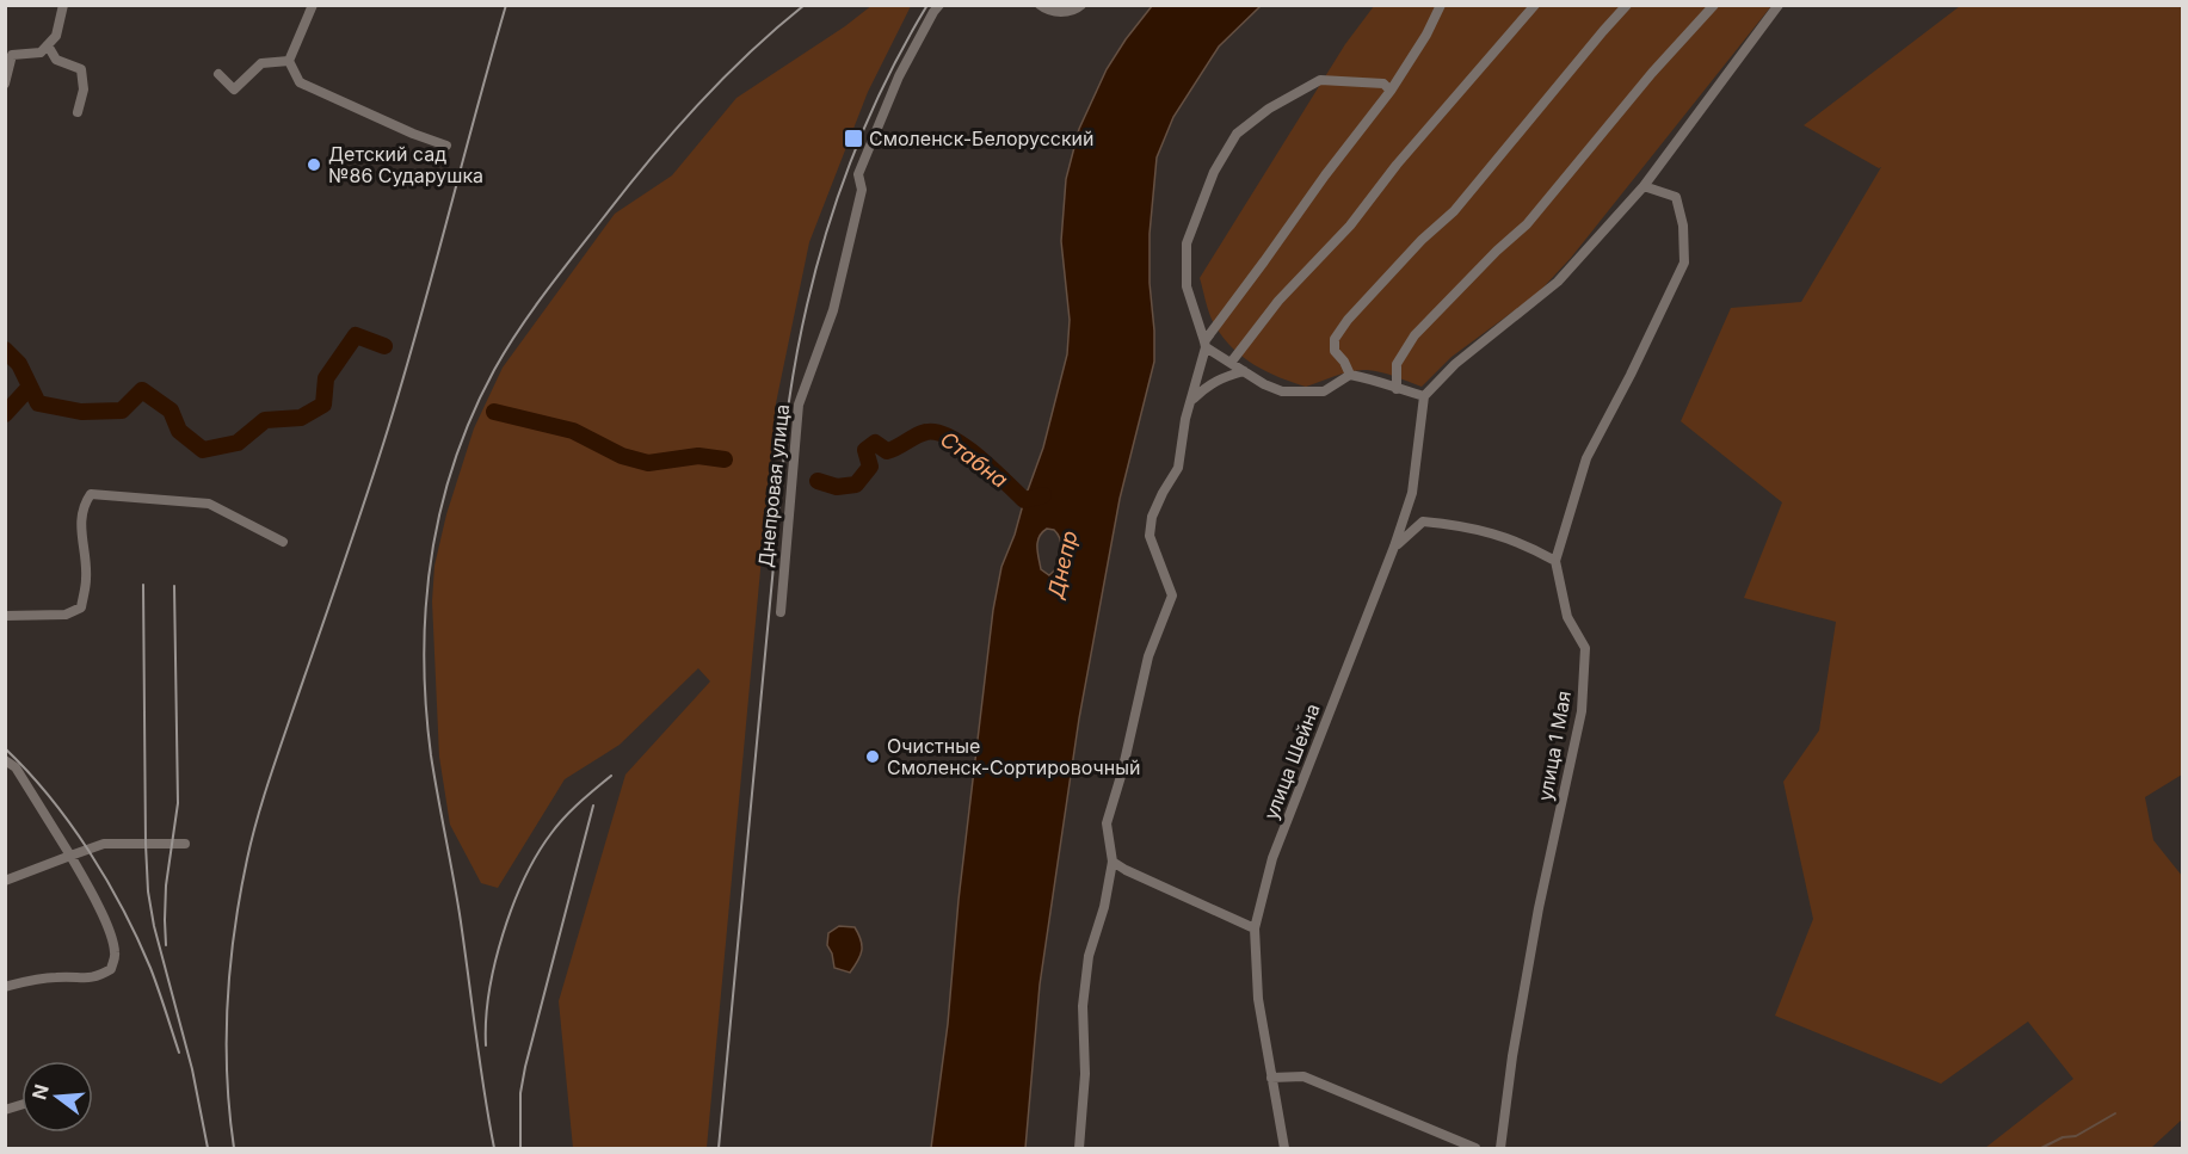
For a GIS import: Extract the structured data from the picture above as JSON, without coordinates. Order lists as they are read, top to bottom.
{
  "streets": {
    "street": ["Днепровая улица", "улица 1 Мая", "улица Шейна"]
  },
  "water": ["Стабна", "Днепр"],
  "places": {
    "transit": ["Смоленск-Белорусский"],
    "other": ["Детский сад №86 Сударушка", "Очистные Смоленск-Сортировочный"]
  },
  "north": "left"
}
